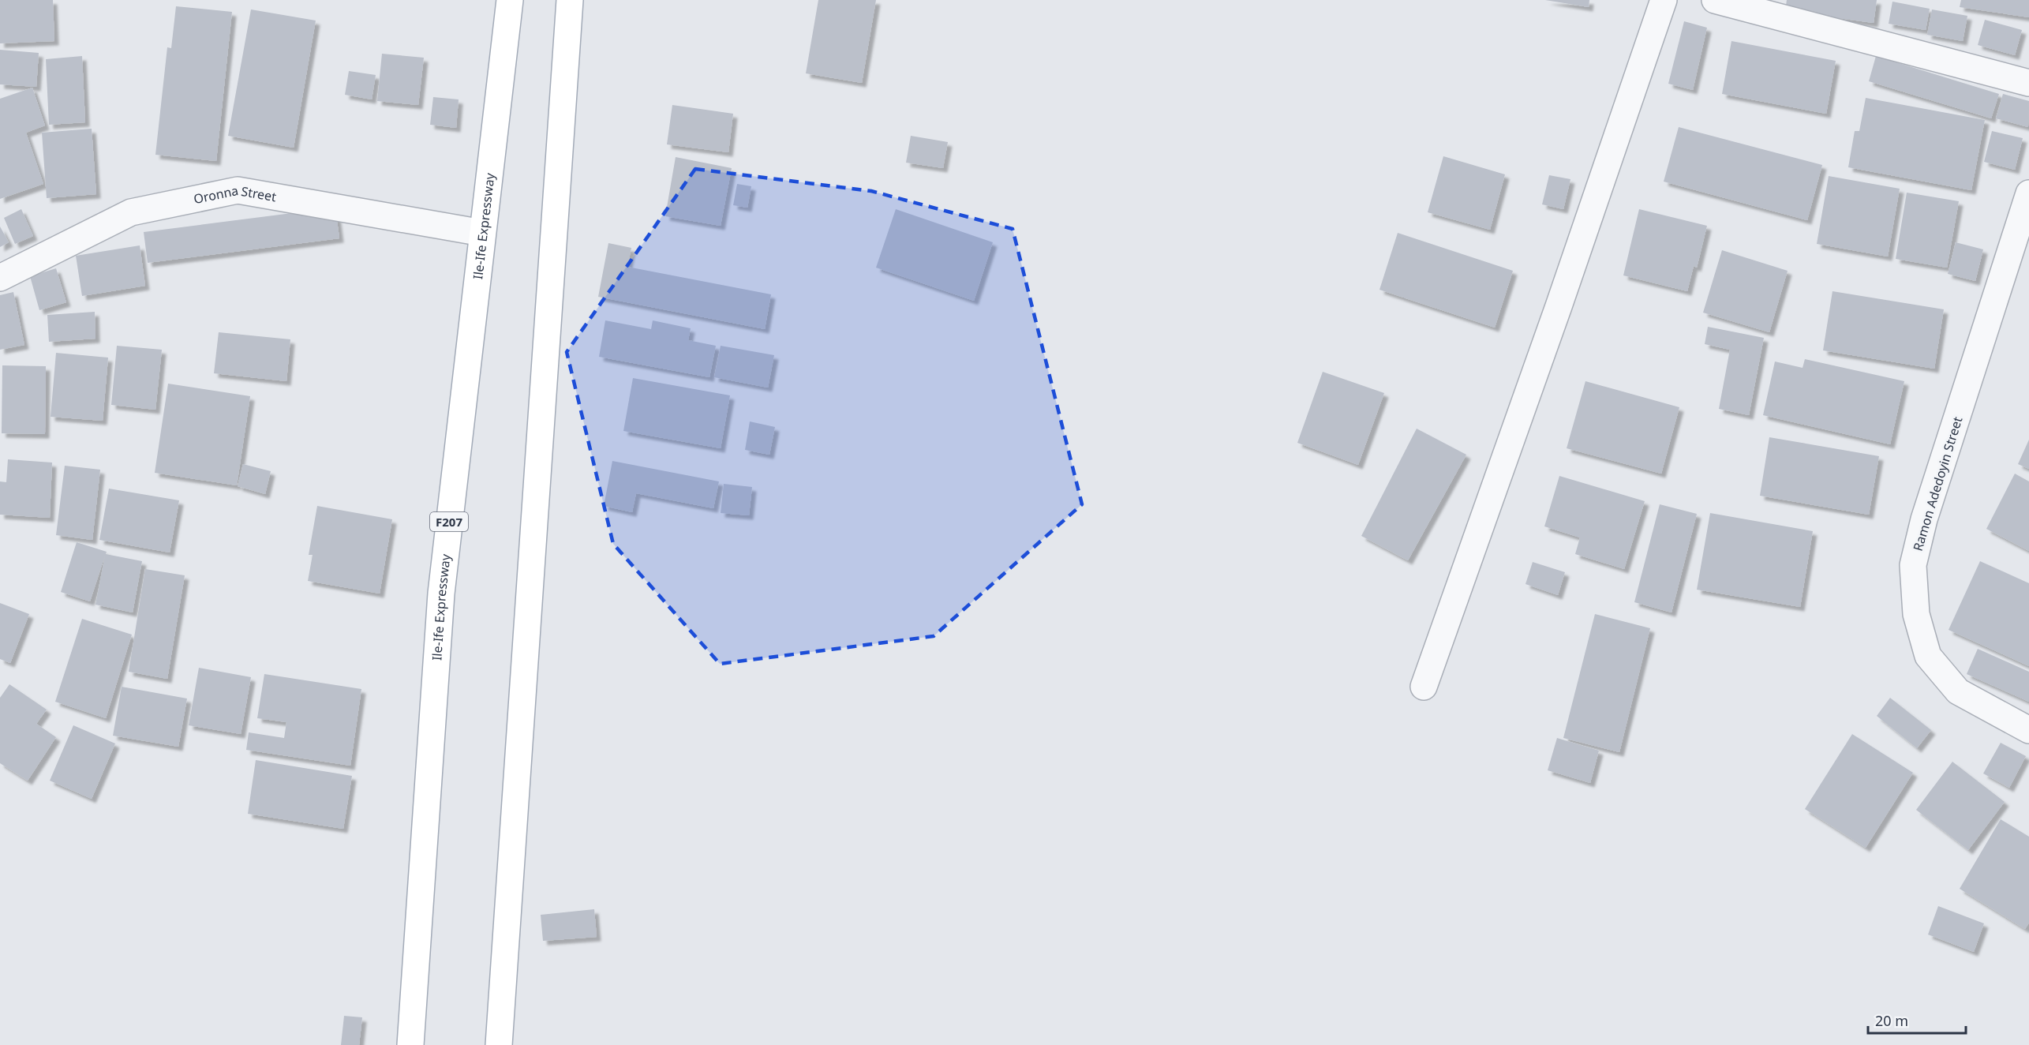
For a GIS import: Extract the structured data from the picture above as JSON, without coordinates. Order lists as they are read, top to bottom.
{
  "streets": {
    "main road": ["Ile-Ife Expressway", "F207"],
    "street": ["Oronna Street", "Ramon Adedoyin Street"]
  },
  "crossings": [
    ["Oronna Street", "Ile-Ife Expressway"]
  ],
  "scale_bar": "20 m"
}
